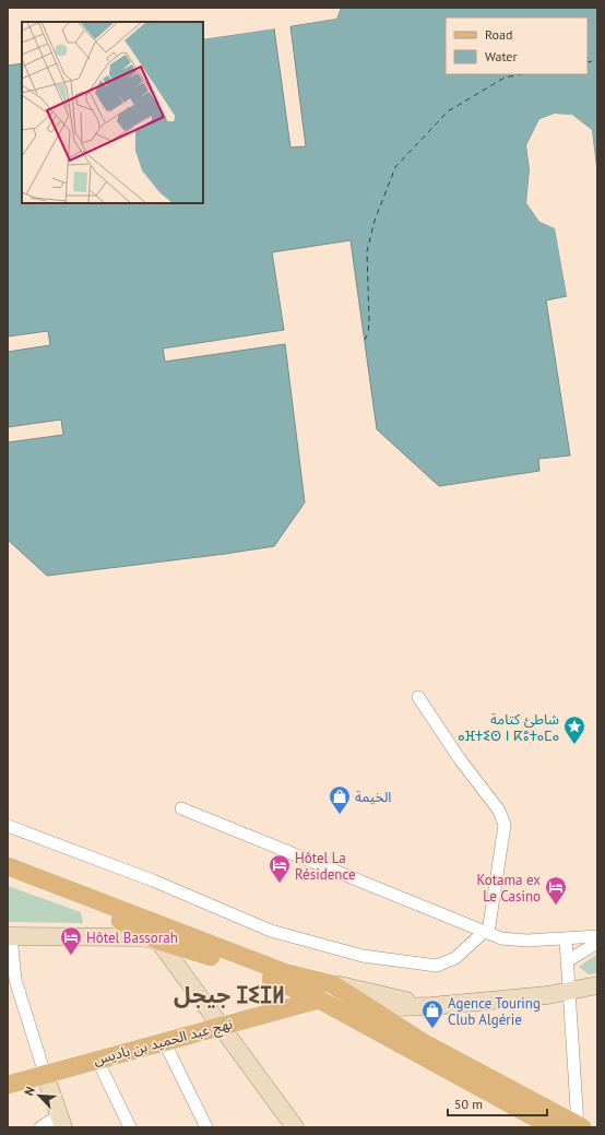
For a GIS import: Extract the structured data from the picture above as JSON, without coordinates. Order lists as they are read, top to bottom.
{
  "streets": {
    "main road": ["نهج عبد الحميد بن باديس"]
  },
  "districts": ["جيجل ⵊⵉⵊⵍ"],
  "places": {
    "place": ["شاطئ كتامة ⴰⴼⵜⵉⵙ ⵏ ⴽⵓⵜⴰⵎⴰ"],
    "shop": ["الخيمة", "Agence Touring Club Algérie"],
    "hotel": ["Hôtel La Résidence", "Kotama ex Le Casino", "Hôtel Bassorah"]
  },
  "legend": ["Road", "Water"],
  "scale_bar": "50 m",
  "north": "top left"
}
